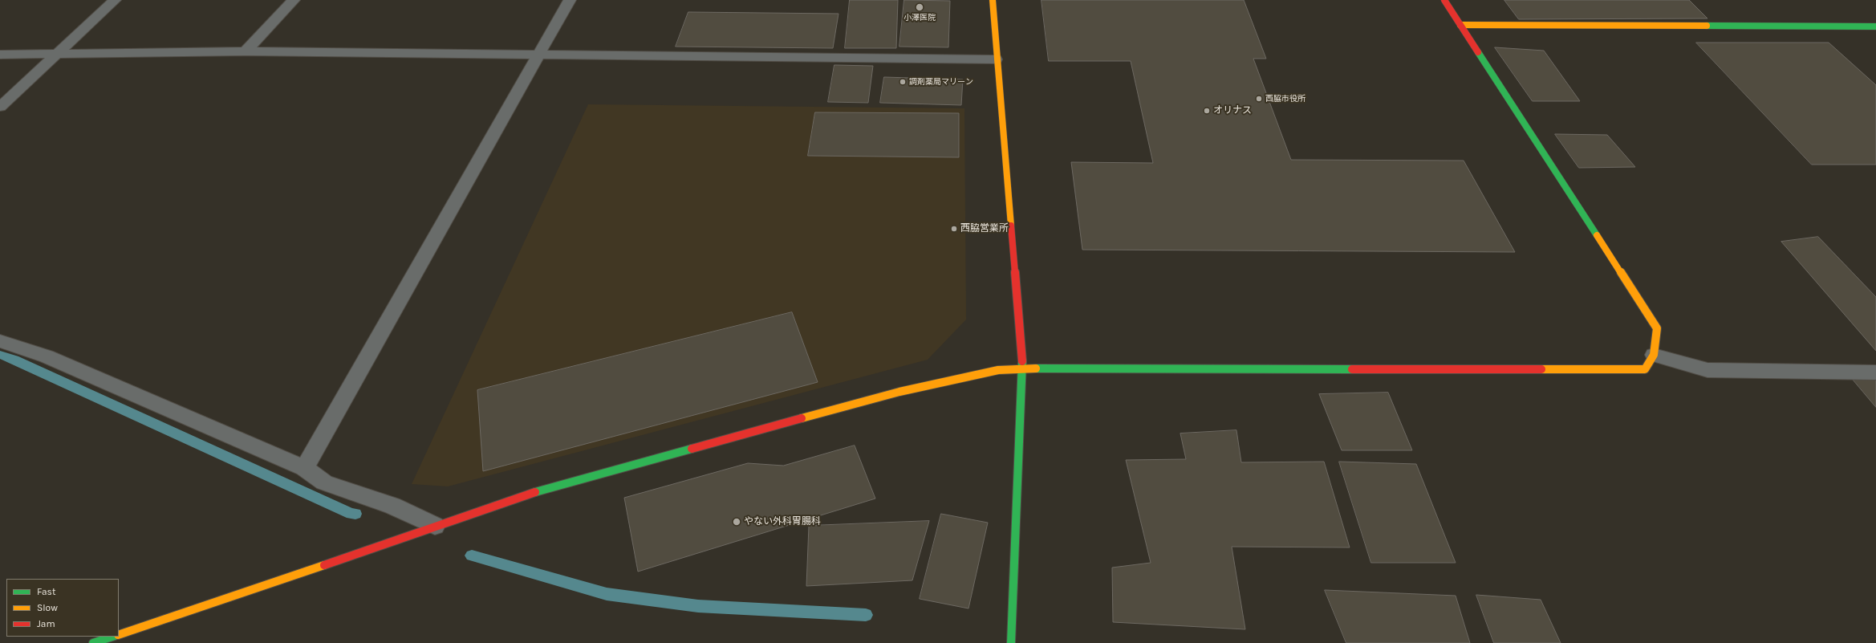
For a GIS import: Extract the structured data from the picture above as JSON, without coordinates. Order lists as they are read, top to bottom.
{
  "places": [
    "小澤医院",
    "調剤薬局マリーン",
    "西脇市役所",
    "オリナス",
    "西脇営業所",
    "やない外科胃腸科"
  ],
  "legend": ["Fast", "Slow", "Jam"]
}
